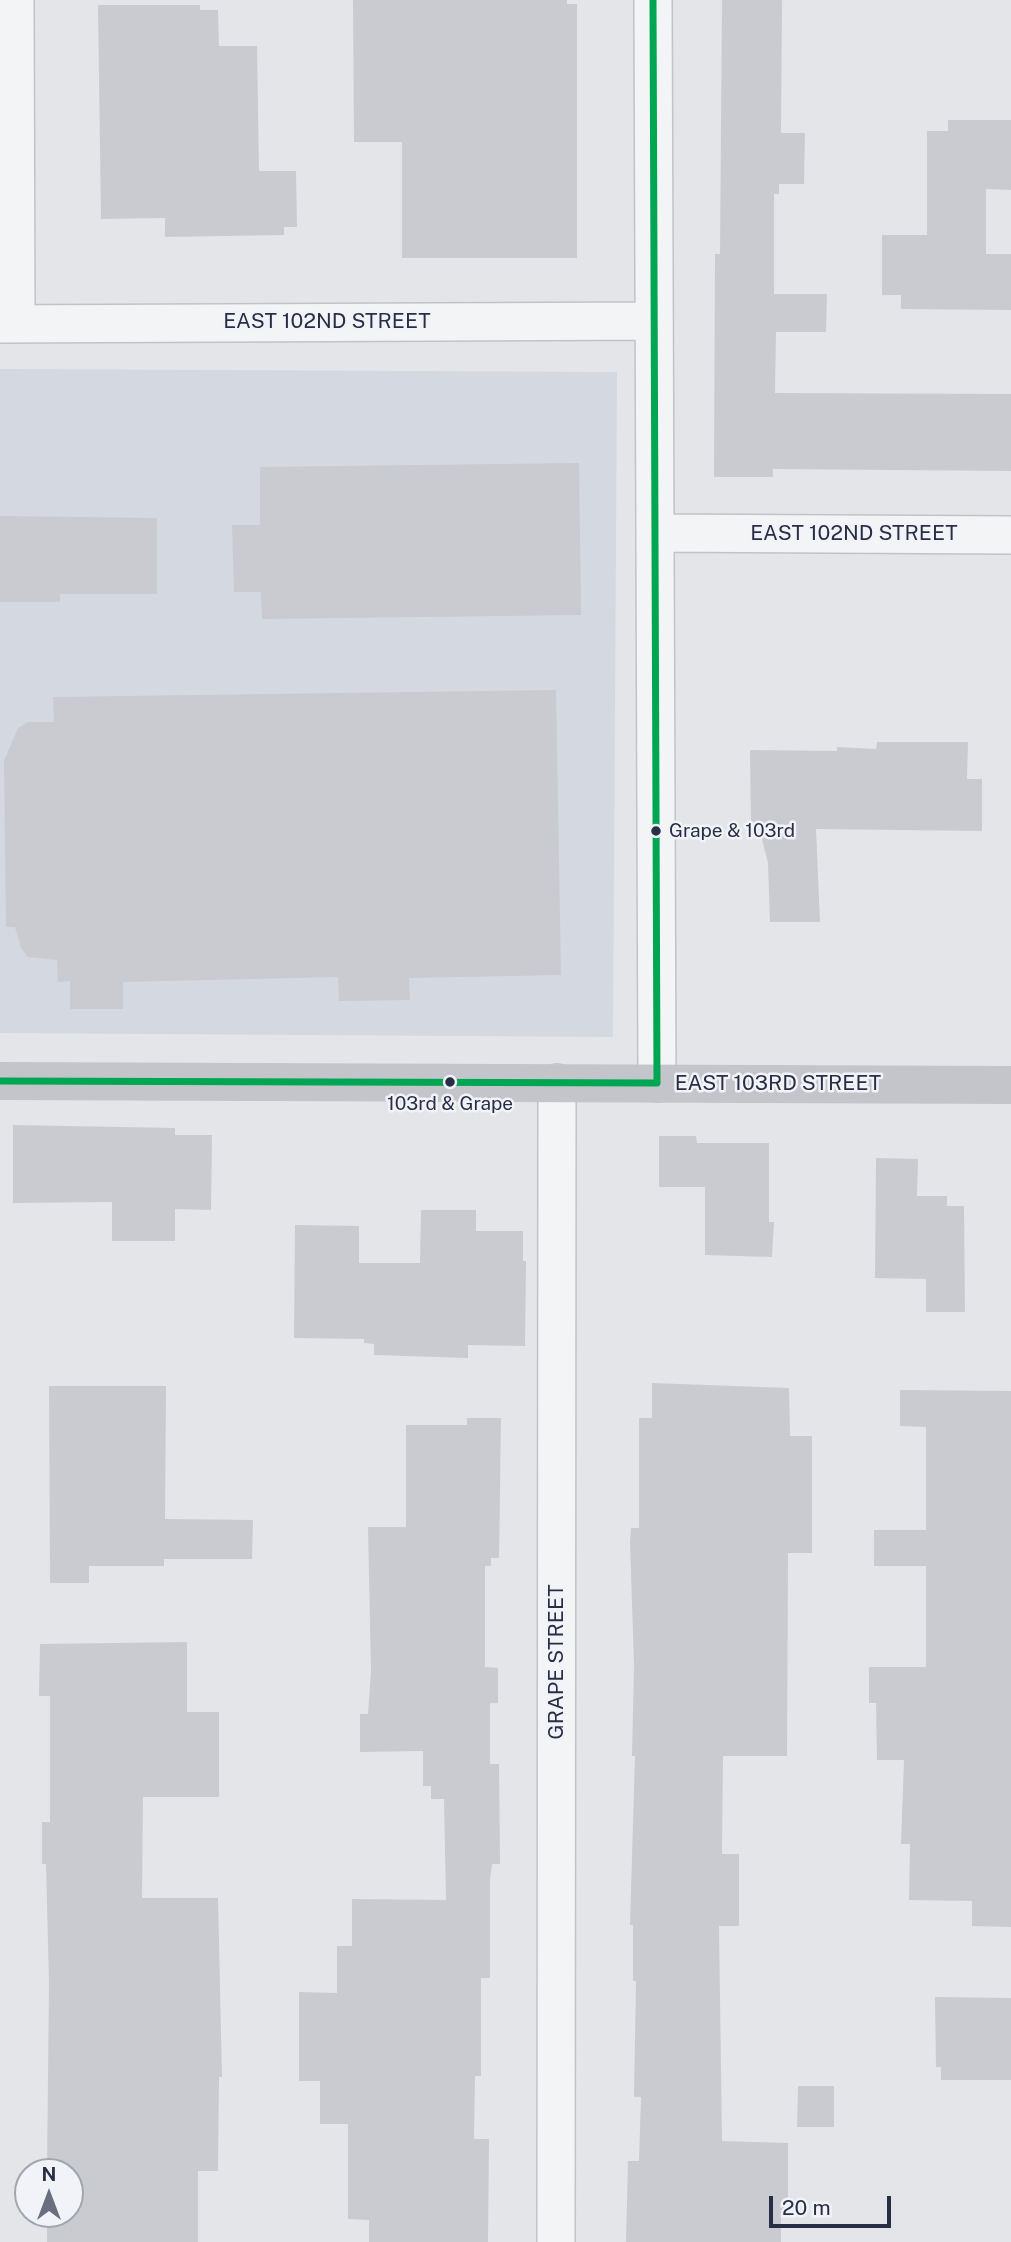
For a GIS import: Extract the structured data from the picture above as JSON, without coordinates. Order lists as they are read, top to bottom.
{
  "streets": {
    "street": ["EAST 102ND STREET", "EAST 103RD STREET", "GRAPE STREET"]
  },
  "crossings": [
    ["EAST 103RD STREET", "GRAPE STREET"]
  ],
  "places": ["Grape & 103rd", "103rd & Grape"],
  "scale_bar": "20 m",
  "north": "top"
}
